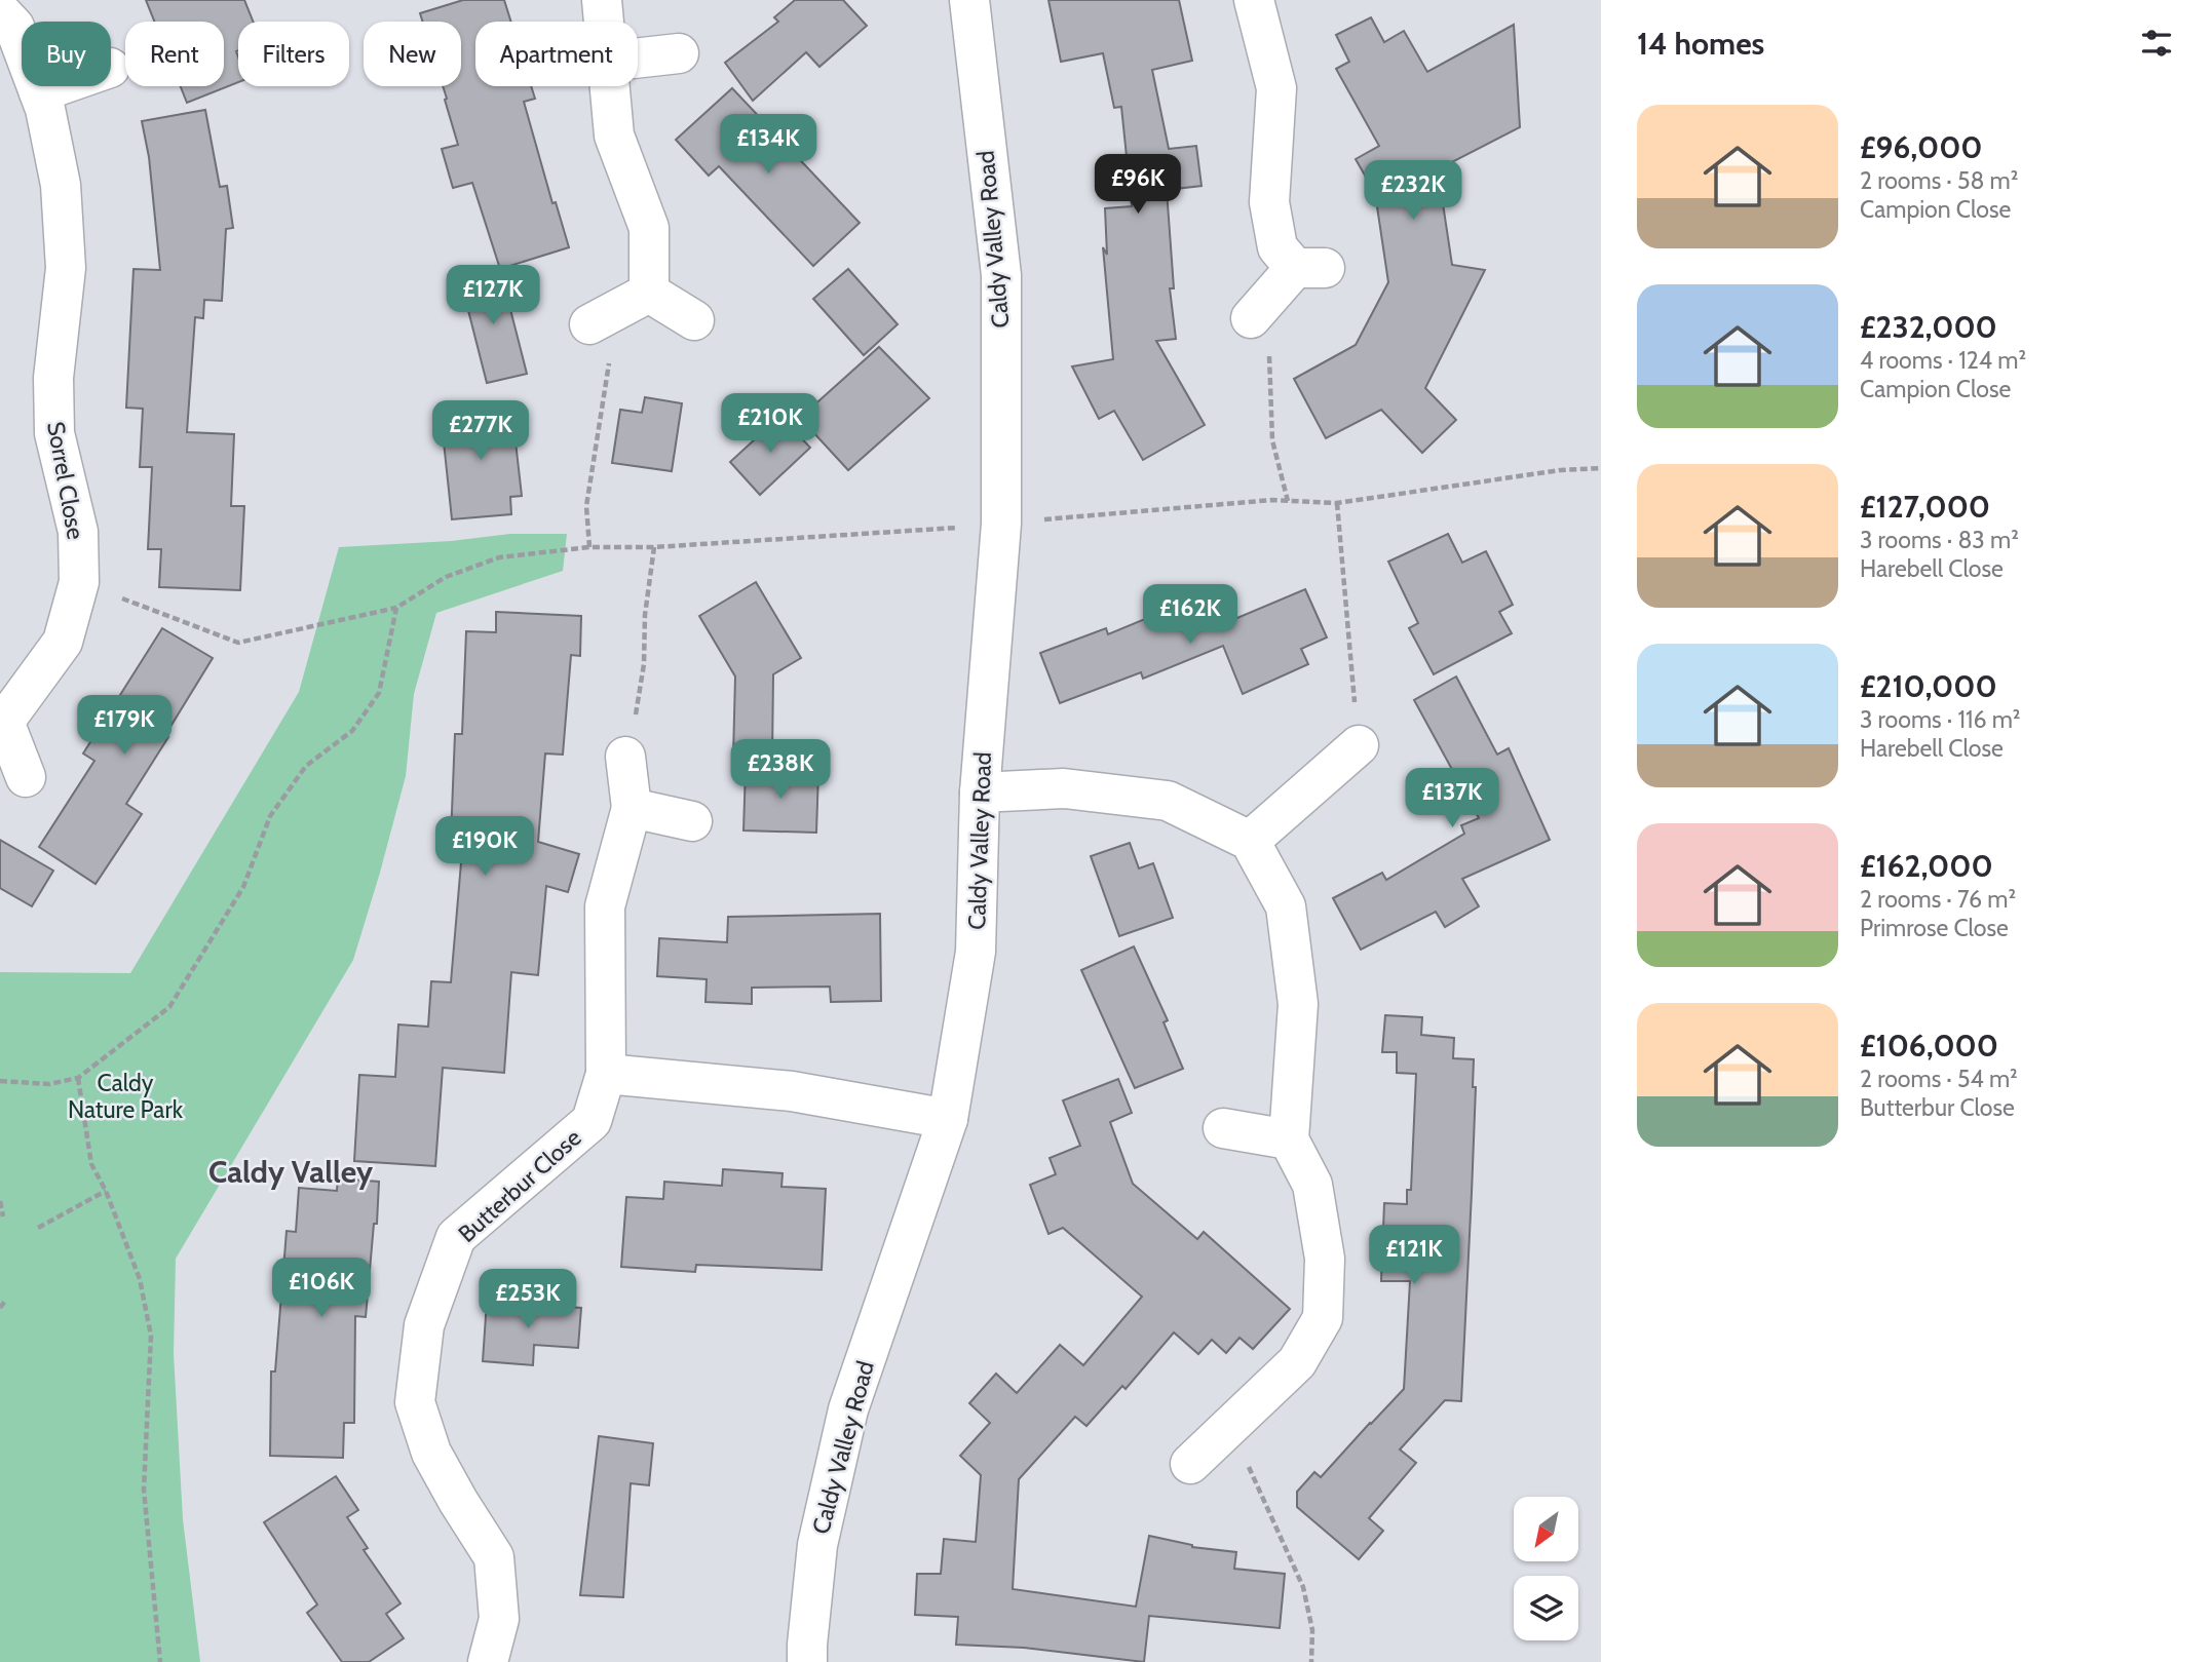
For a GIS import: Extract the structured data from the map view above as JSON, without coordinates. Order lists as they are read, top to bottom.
{
  "streets": {
    "street": ["Caldy Valley Road", "Sorrel Close", "Butterbur Close"]
  },
  "districts": ["Caldy Valley"],
  "parks": ["Caldy Nature Park"],
  "north": "bottom left",
  "page": {
    "heading": "14 homes",
    "chip": [
      "Buy",
      "Rent",
      "Filters",
      "New",
      "Apartment"
    ],
    "list": [
      {
        "name": "£96,000",
        "note": "2 rooms · 58 m² · Campion Close"
      },
      {
        "name": "£232,000",
        "note": "4 rooms · 124 m² · Campion Close"
      },
      {
        "name": "£127,000",
        "note": "3 rooms · 83 m² · Harebell Close"
      },
      {
        "name": "£210,000",
        "note": "3 rooms · 116 m² · Harebell Close"
      },
      {
        "name": "£162,000",
        "note": "2 rooms · 76 m² · Primrose Close"
      },
      {
        "name": "£106,000",
        "note": "2 rooms · 54 m² · Butterbur Close"
      }
    ],
    "price": [
      "£134K",
      "£96K",
      "£232K",
      "£127K",
      "£210K",
      "£277K",
      "£162K",
      "£179K",
      "£238K",
      "£137K",
      "£190K",
      "£121K",
      "£106K",
      "£253K"
    ]
  }
}
